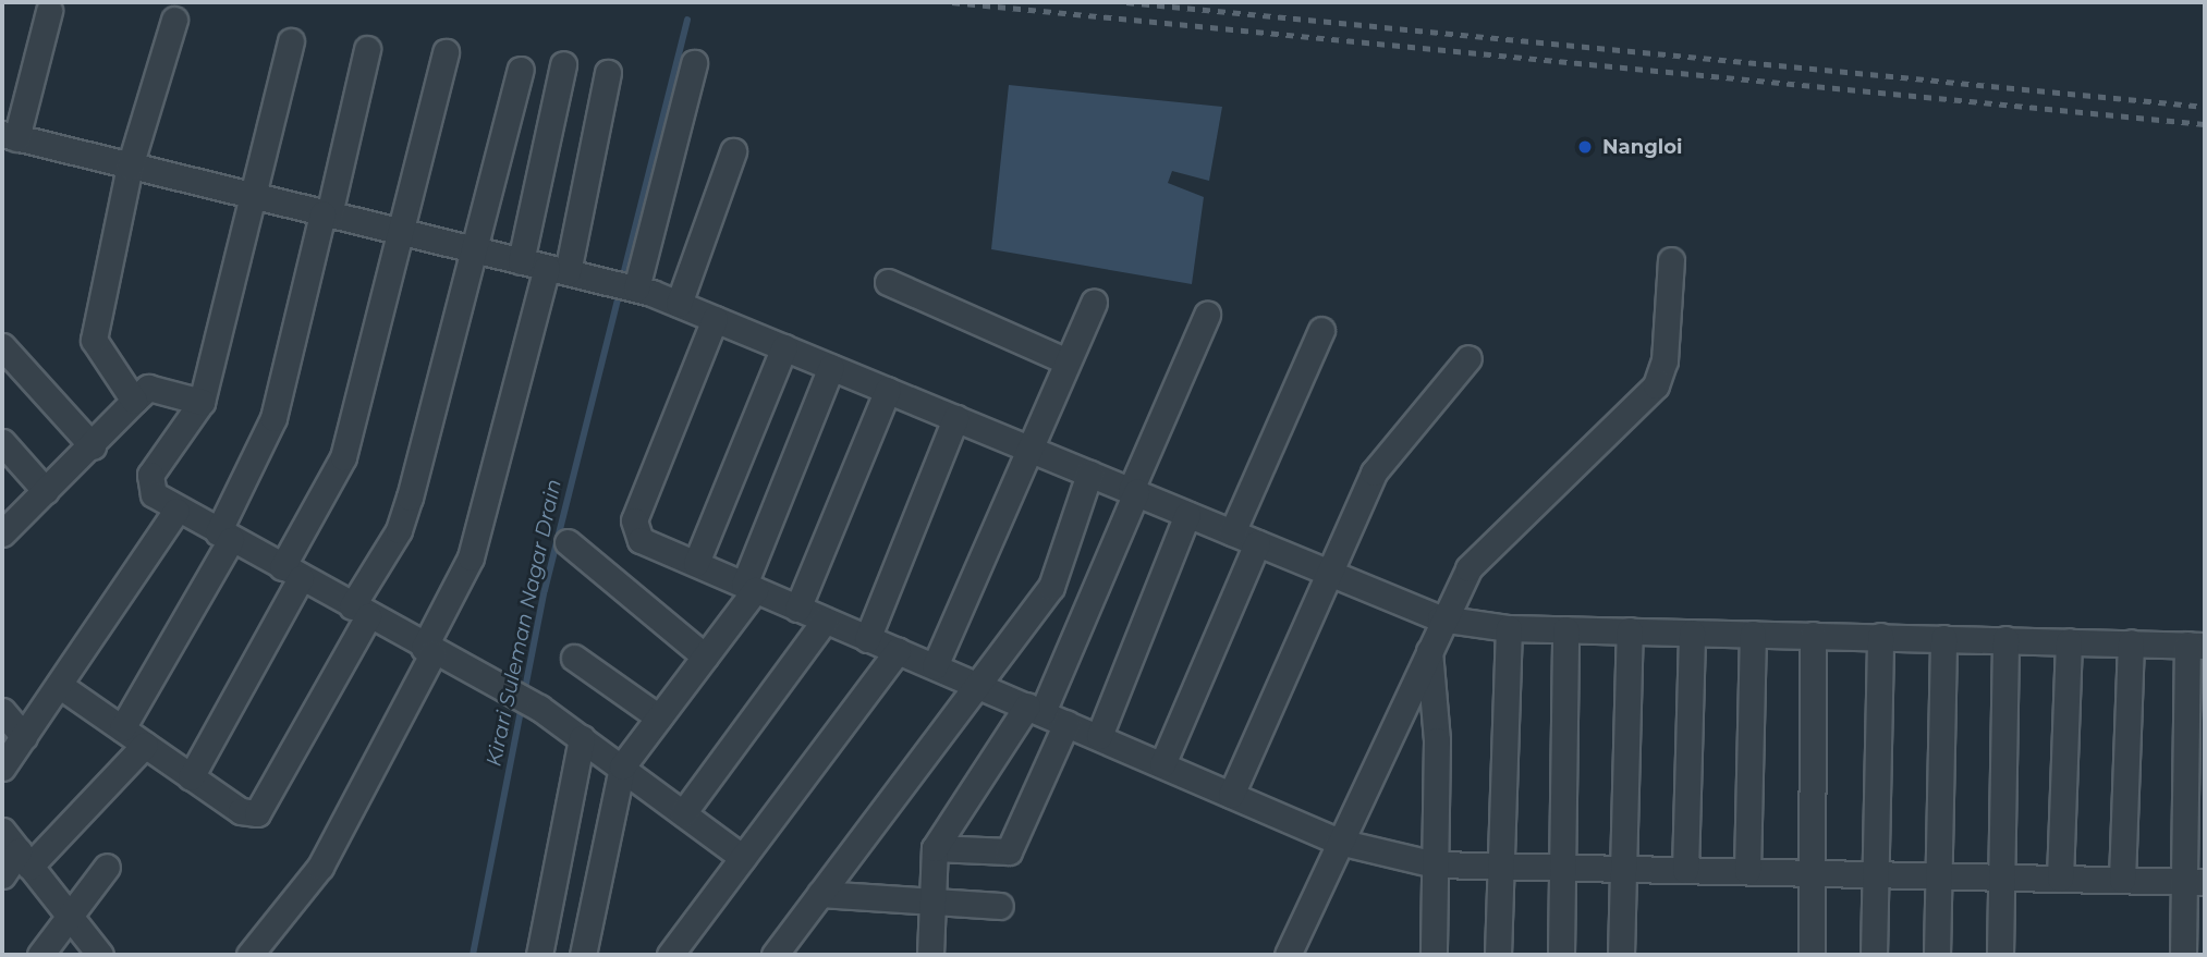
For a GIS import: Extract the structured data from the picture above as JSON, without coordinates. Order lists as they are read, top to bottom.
{
  "water": ["Kirari Suleman Nagar Drain"],
  "places": ["Nangloi"]
}
